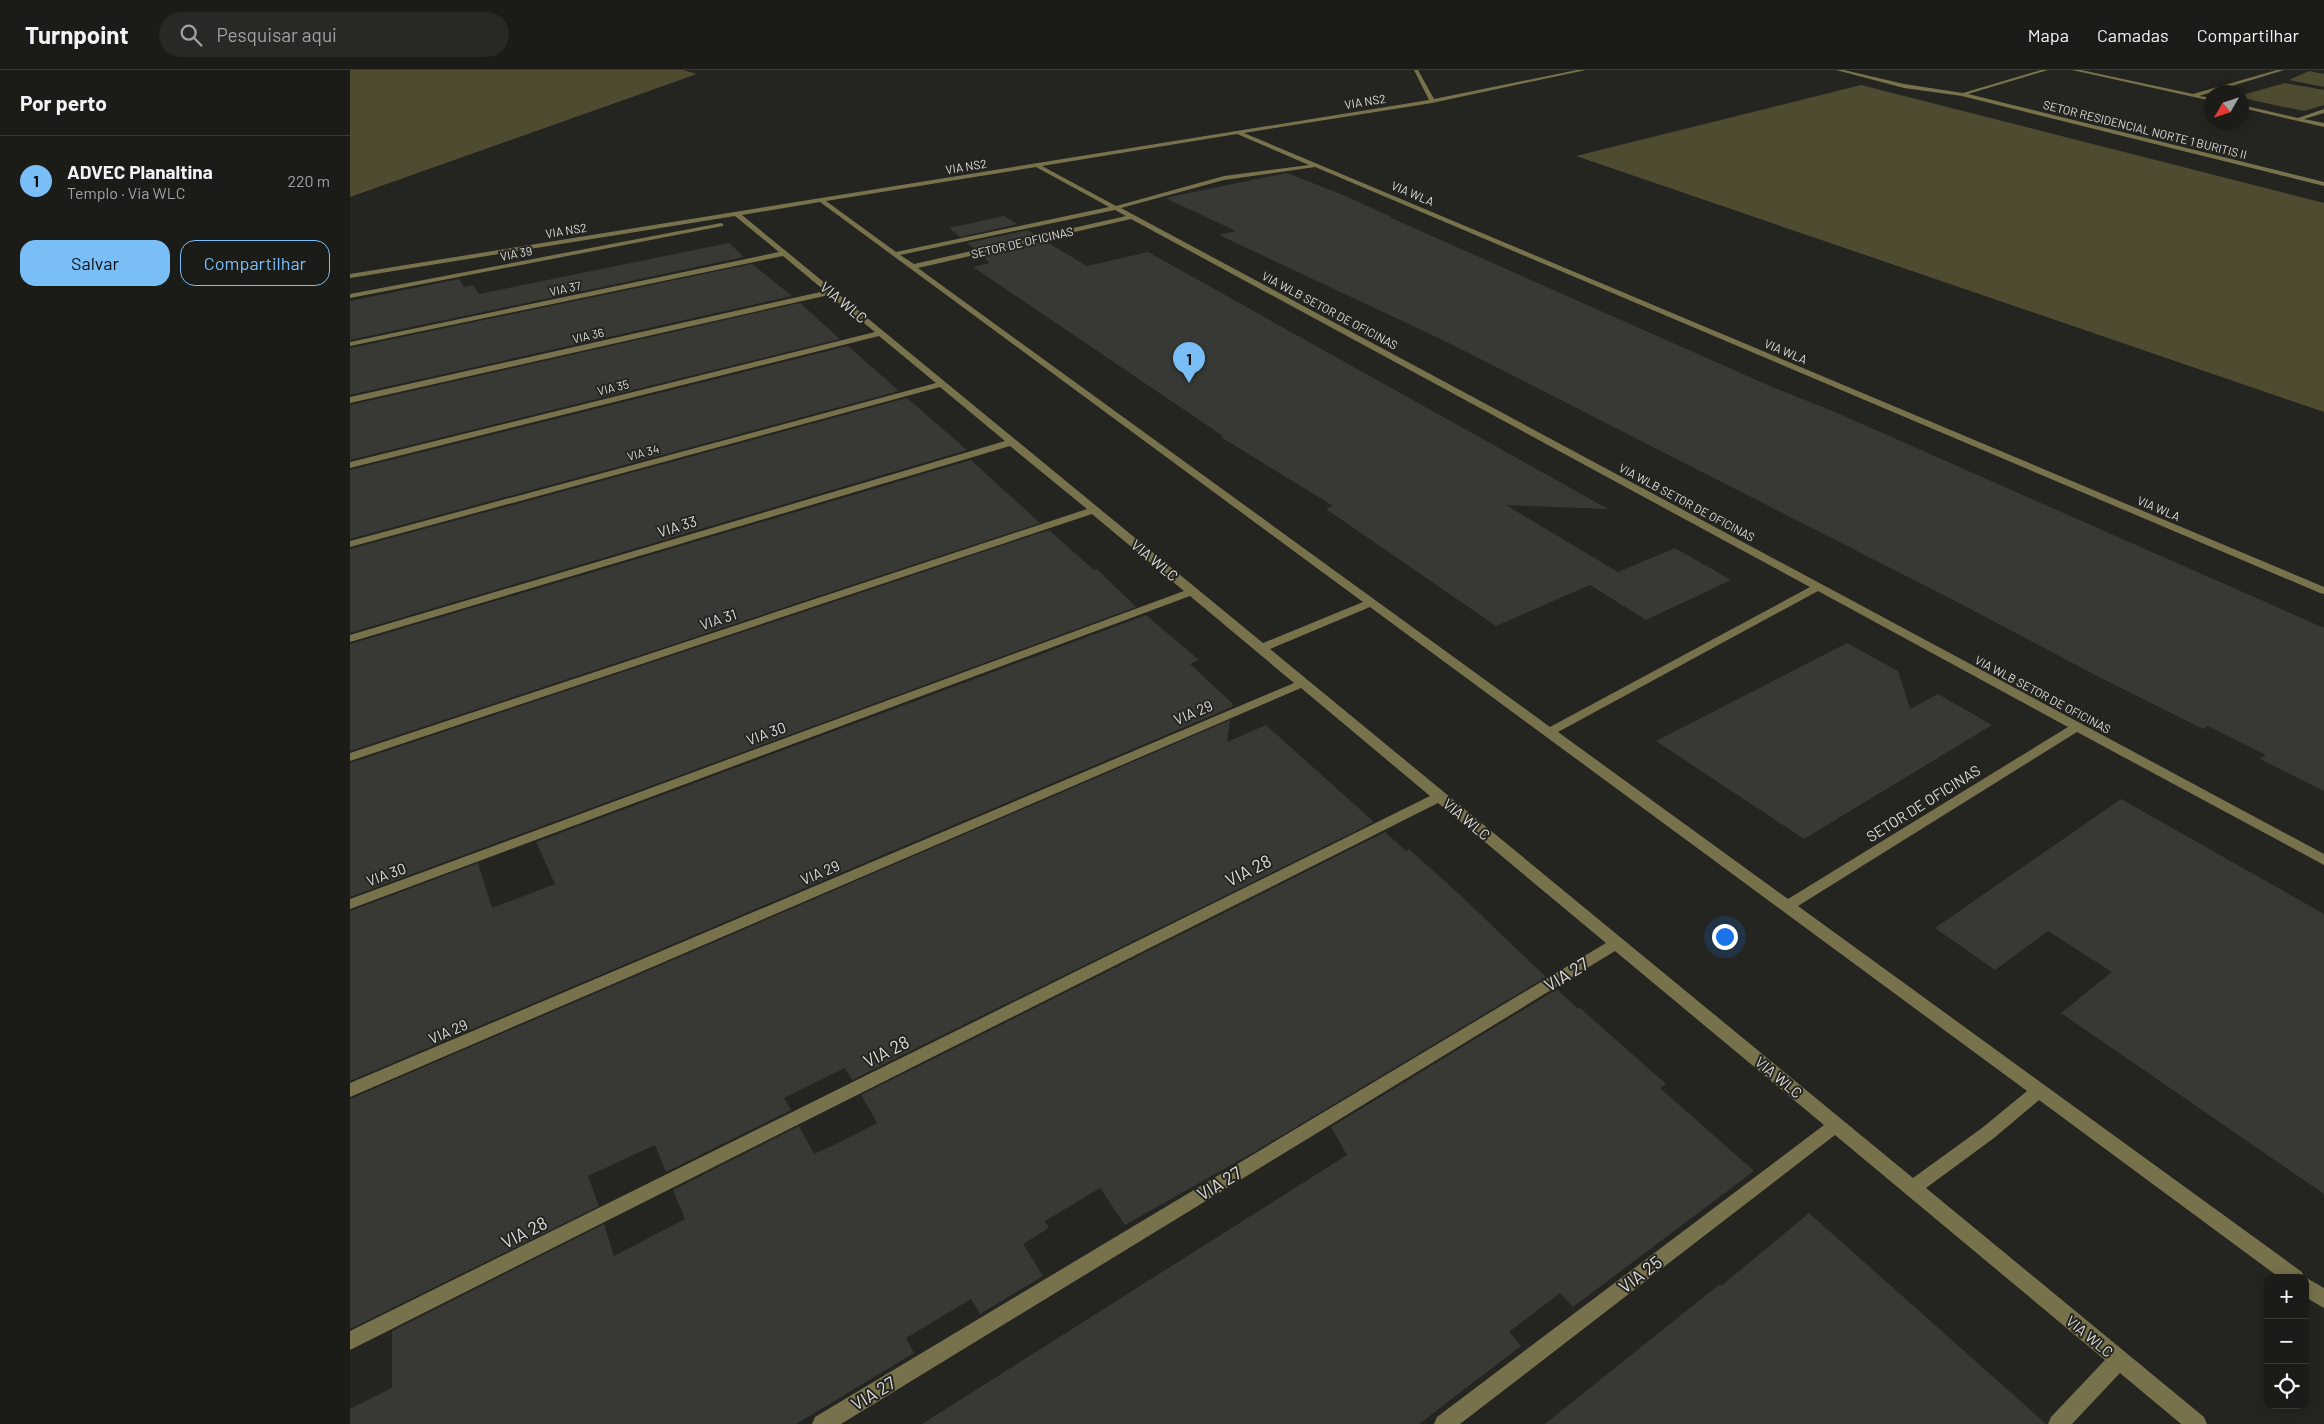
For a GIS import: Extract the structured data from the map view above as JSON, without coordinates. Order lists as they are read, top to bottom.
{
  "streets": {
    "street": [
      "VIA NS2",
      "SETOR RESIDENCIAL NORTE 1 BURITIS II",
      "VIA WLA",
      "SETOR DE OFICINAS",
      "VIA 39",
      "VIA 37",
      "VIA WLC",
      "VIA WLB SETOR DE OFICINAS",
      "VIA 36",
      "VIA 35",
      "VIA 34",
      "VIA 33",
      "VIA 31",
      "VIA 29",
      "VIA 30",
      "VIA 28",
      "VIA 27",
      "VIA 25"
    ]
  },
  "crossings": [
    ["VIA NS2", "VIA WLA"],
    ["VIA NS2", "VIA 39"],
    ["VIA NS2", "VIA WLC"],
    ["VIA NS2", "VIA WLB SETOR DE OFICINAS"],
    ["SETOR DE OFICINAS", "VIA WLB SETOR DE OFICINAS"],
    ["VIA 39", "VIA WLC"],
    ["VIA 37", "VIA WLC"],
    ["VIA WLC", "VIA 36"],
    ["VIA WLC", "VIA 35"],
    ["VIA WLC", "VIA 34"],
    ["VIA WLC", "VIA 33"],
    ["VIA WLC", "VIA 31"],
    ["VIA WLC", "VIA 29"],
    ["VIA WLC", "VIA 30"],
    ["VIA WLC", "VIA 28"],
    ["VIA WLC", "VIA 27"],
    ["VIA WLC", "VIA 25"]
  ],
  "north": "bottom left",
  "page": {
    "header": "Turnpoint",
    "search": "Pesquisar aqui",
    "nav": ["Mapa", "Camadas", "Compartilhar"],
    "heading": "Por perto",
    "list": [
      {
        "mark": "1",
        "name": "ADVEC Planaltina",
        "note": "Templo · Via WLC",
        "value": "220 m"
      }
    ],
    "buttons": ["Salvar", "Compartilhar"],
    "pins": "1",
    "map_buttons": ["+", "−"]
  }
}
